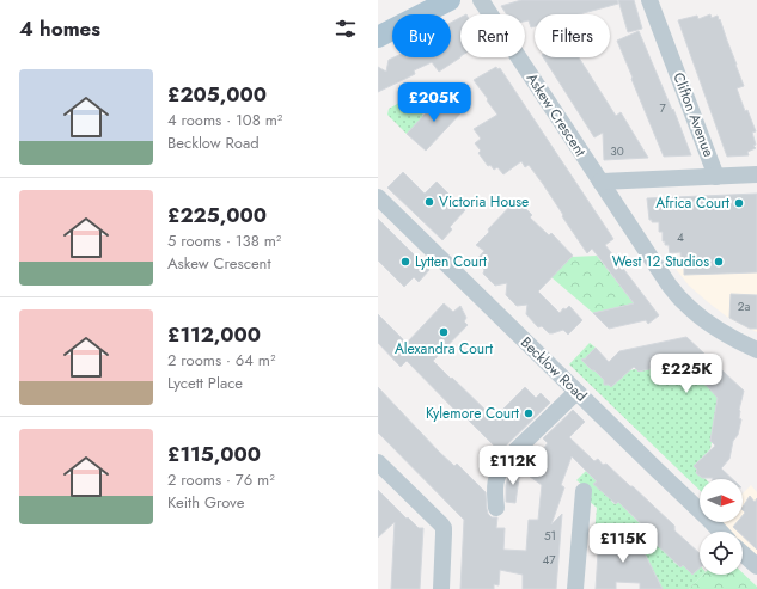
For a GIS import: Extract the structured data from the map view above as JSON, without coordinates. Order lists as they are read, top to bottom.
{
  "streets": {
    "street": ["Askew Crescent", "Clifton Avenue", "Becklow Road"]
  },
  "places": [
    "Victoria House",
    "Africa Court",
    "Lytten Court",
    "West 12 Studios",
    "Alexandra Court",
    "Kylemore Court"
  ],
  "house_numbers": [
    "7",
    "30",
    "4",
    "2a",
    "51",
    "47"
  ],
  "north": "right",
  "page": {
    "heading": "4 homes",
    "chip": ["Buy", "Rent", "Filters"],
    "list": [
      {
        "name": "£205,000",
        "note": "4 rooms · 108 m² · Becklow Road"
      },
      {
        "name": "£225,000",
        "note": "5 rooms · 138 m² · Askew Crescent"
      },
      {
        "name": "£112,000",
        "note": "2 rooms · 64 m² · Lycett Place"
      },
      {
        "name": "£115,000",
        "note": "2 rooms · 76 m² · Keith Grove"
      }
    ],
    "price": [
      "£205K",
      "£225K",
      "£112K",
      "£115K"
    ]
  }
}
